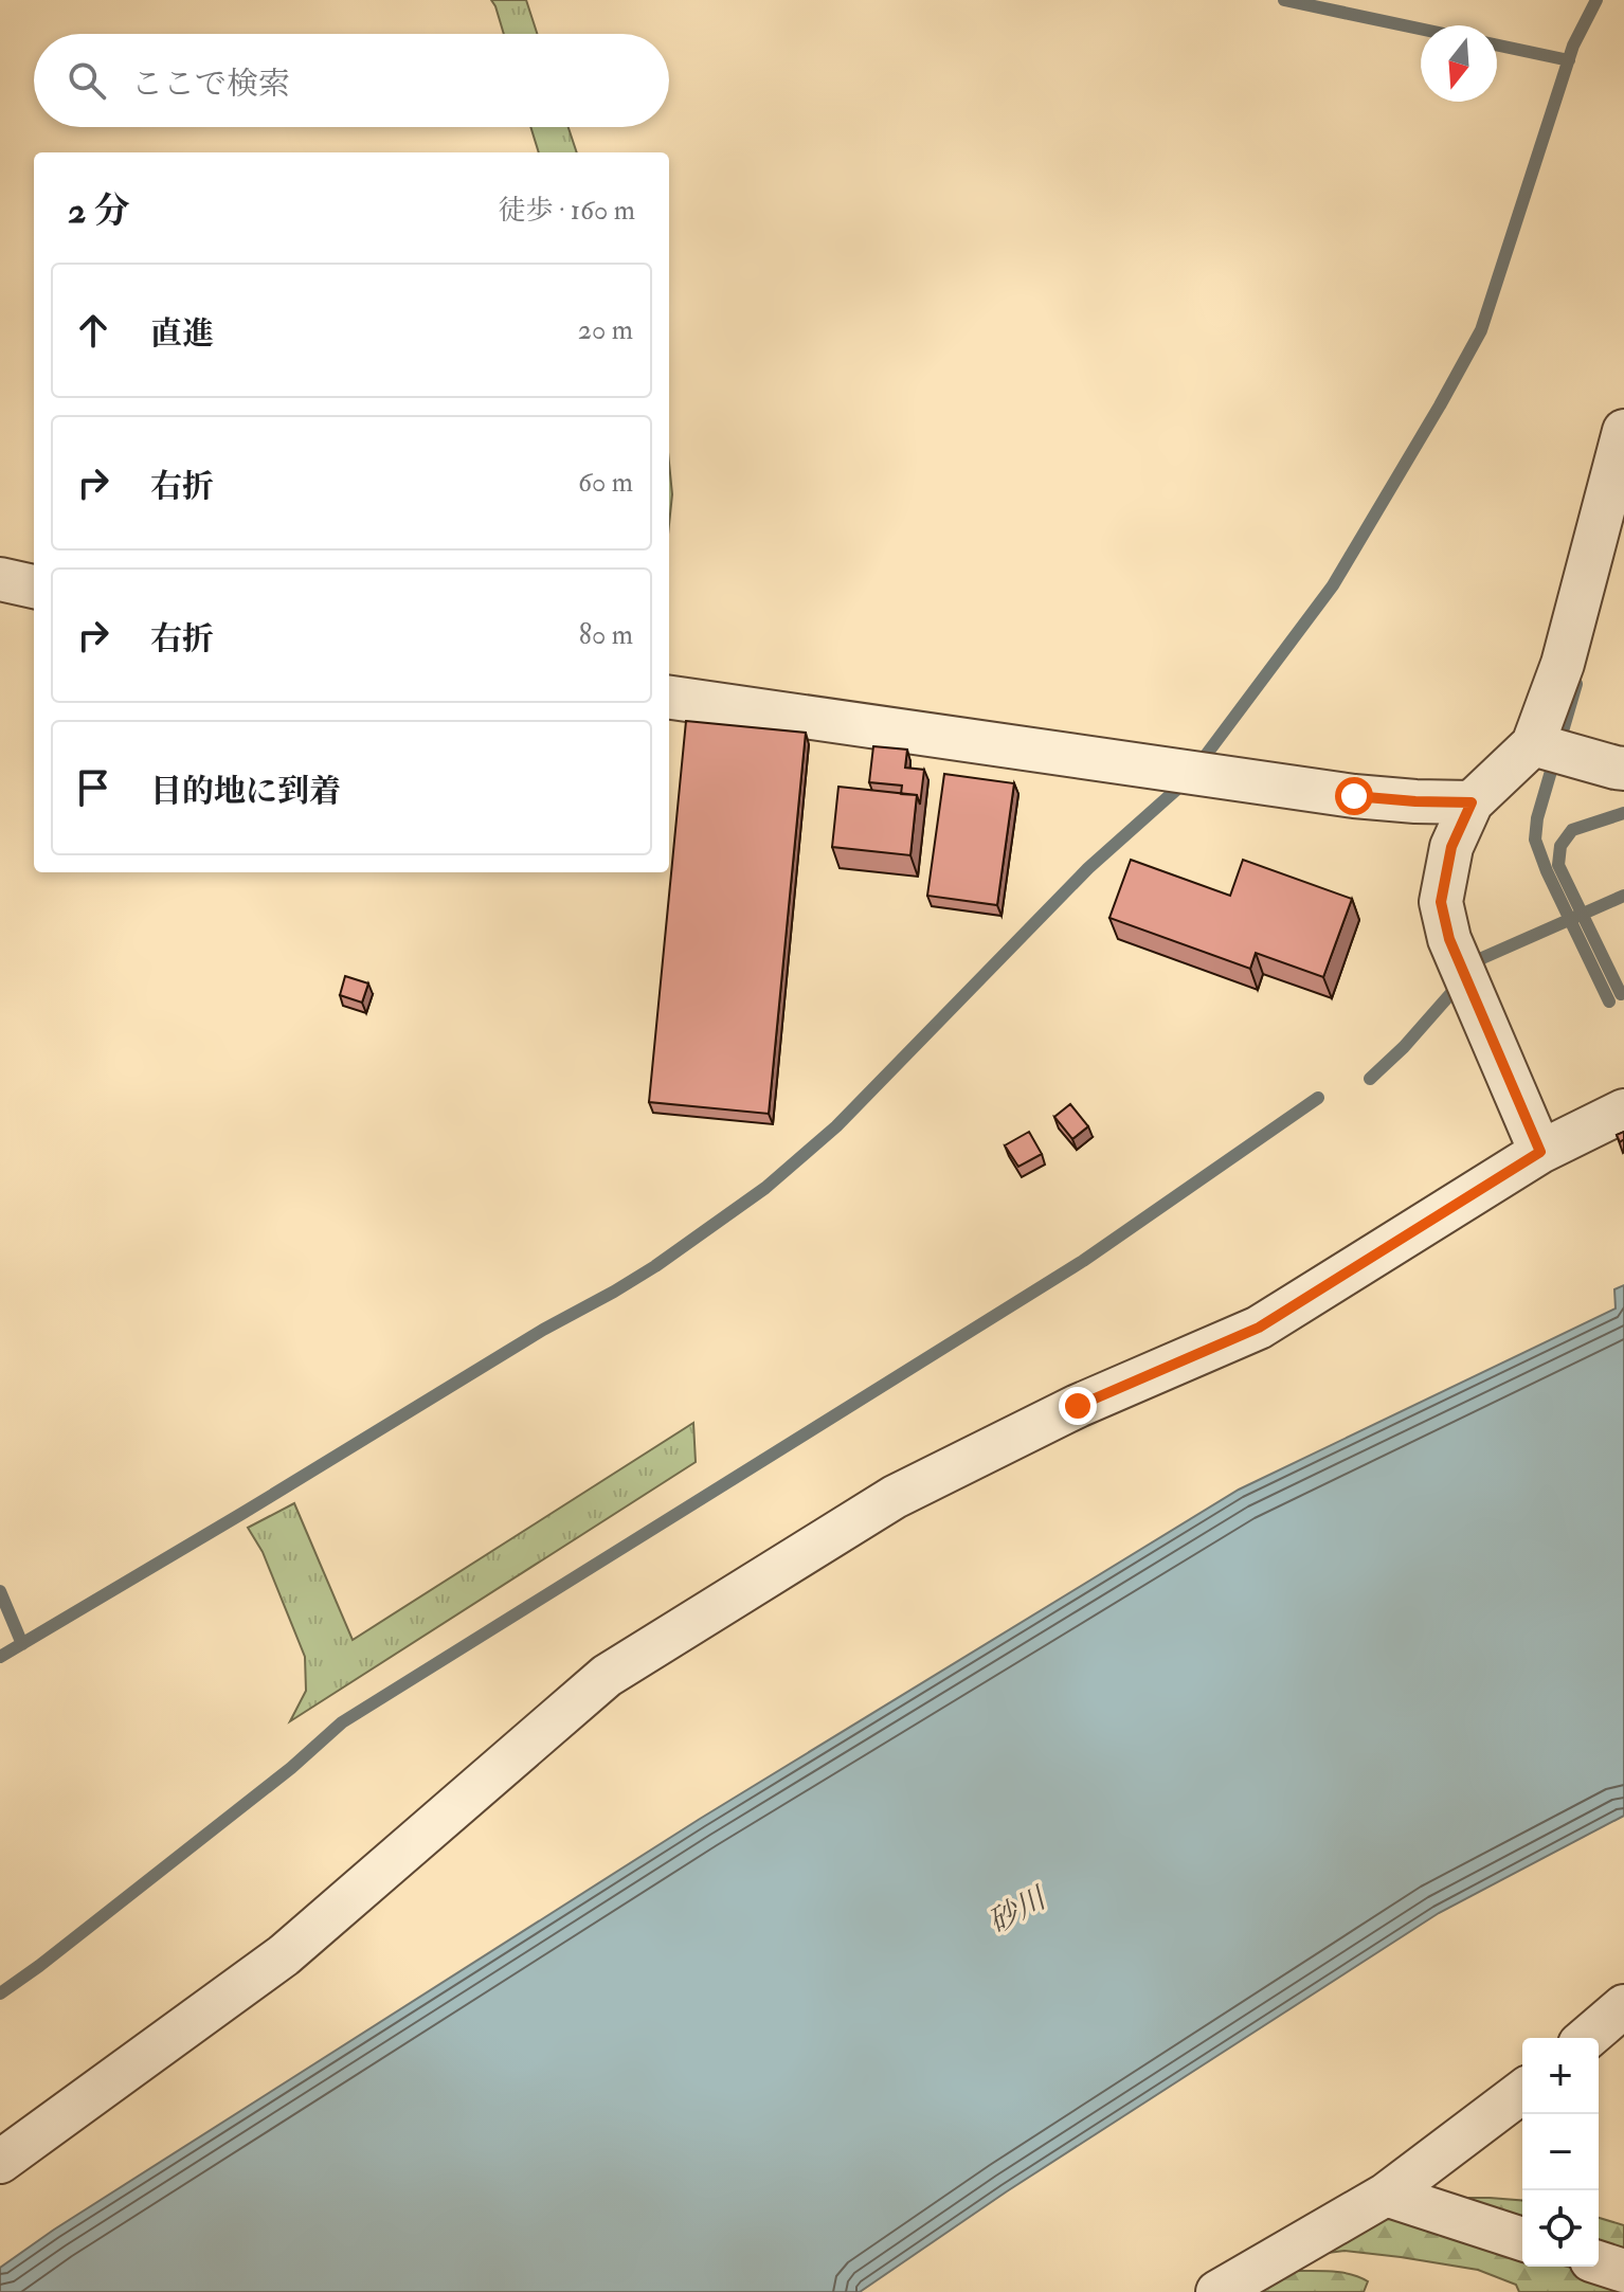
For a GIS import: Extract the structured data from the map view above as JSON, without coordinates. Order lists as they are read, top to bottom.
{
  "water": ["砂川"],
  "north": "bottom",
  "page": {
    "search": "ここで検索",
    "heading": ["2 分", "徒歩 · 160 m"],
    "list": [
      ["直進", "20 m"],
      ["右折", "60 m"],
      ["右折", "80 m"],
      "目的地に到着"
    ],
    "map_buttons": ["+", "−"]
  }
}
